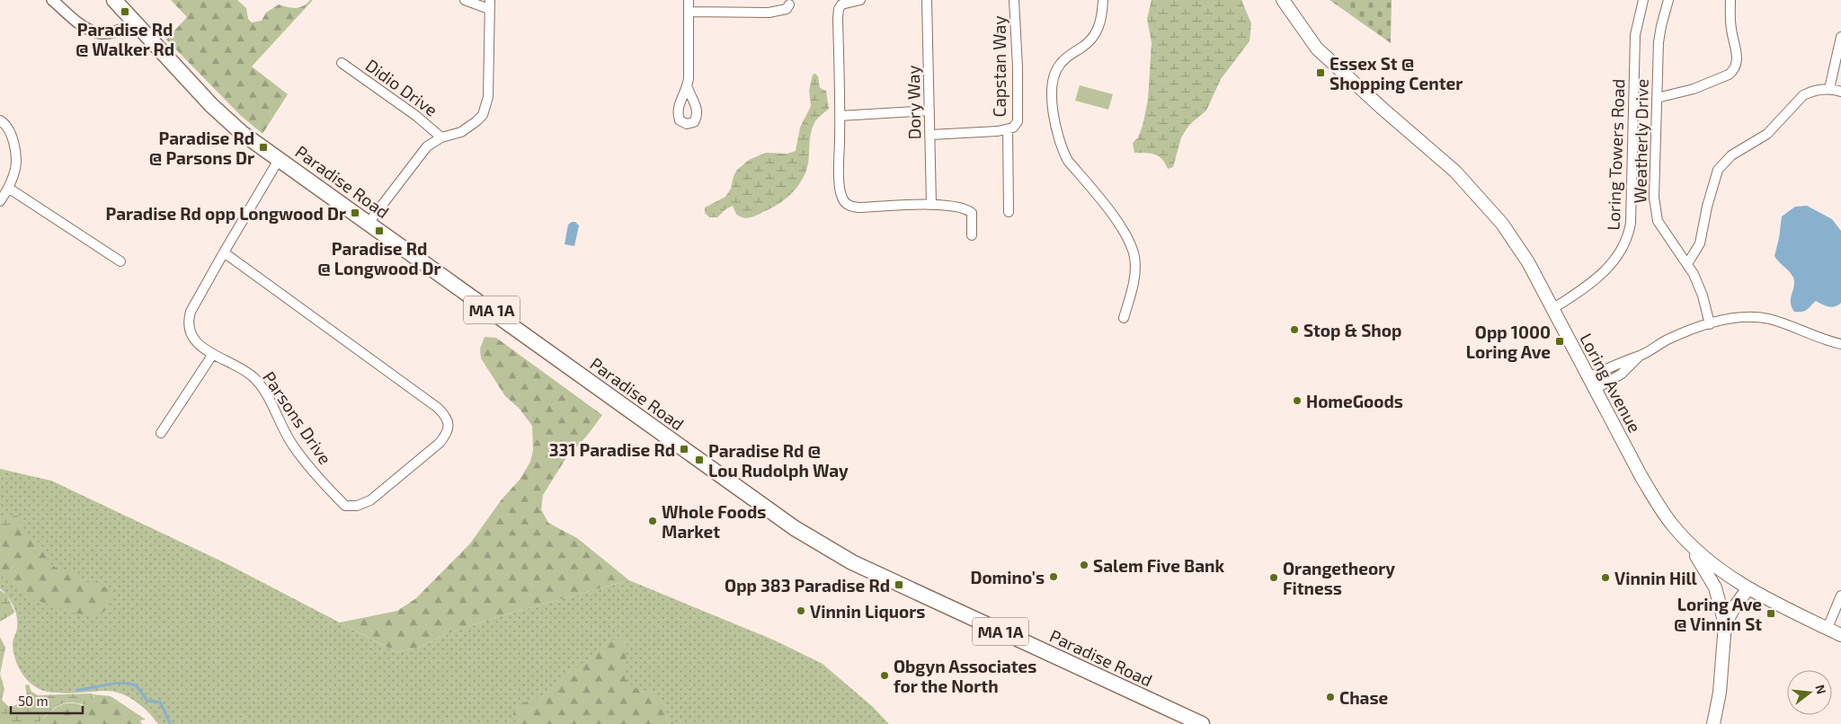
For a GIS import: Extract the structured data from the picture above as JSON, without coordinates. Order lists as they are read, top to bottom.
{
  "streets": {
    "highway": ["Paradise Road", "MA 1A"],
    "main road": ["Loring Avenue"],
    "street": [
      "Capstan Way",
      "Didio Drive",
      "Dory Way",
      "Weatherly Drive",
      "Loring Towers Road",
      "Parsons Drive"
    ]
  },
  "crossings": [
    ["Loring Towers Road", "Loring Avenue"],
    ["Paradise Road", "Parsons Drive"]
  ],
  "places": {
    "transit": [
      "Paradise Rd @ Walker Rd",
      "Essex St @ Shopping Center",
      "Paradise Rd @ Parsons Dr",
      "Paradise Rd opp Longwood Dr",
      "Paradise Rd @ Longwood Dr",
      "Opp 1000 Loring Ave",
      "331 Paradise Rd",
      "Paradise Rd @ Lou Rudolph Way",
      "Opp 383 Paradise Rd",
      "Loring Ave @ Vinnin St"
    ],
    "other": [
      "Stop & Shop",
      "HomeGoods",
      "Whole Foods Market",
      "Salem Five Bank",
      "Domino's",
      "Orangetheory Fitness",
      "Vinnin Hill",
      "Vinnin Liquors",
      "Obgyn Associates for the North",
      "Chase"
    ]
  },
  "scale_bar": "50 m",
  "north": "right"
}
